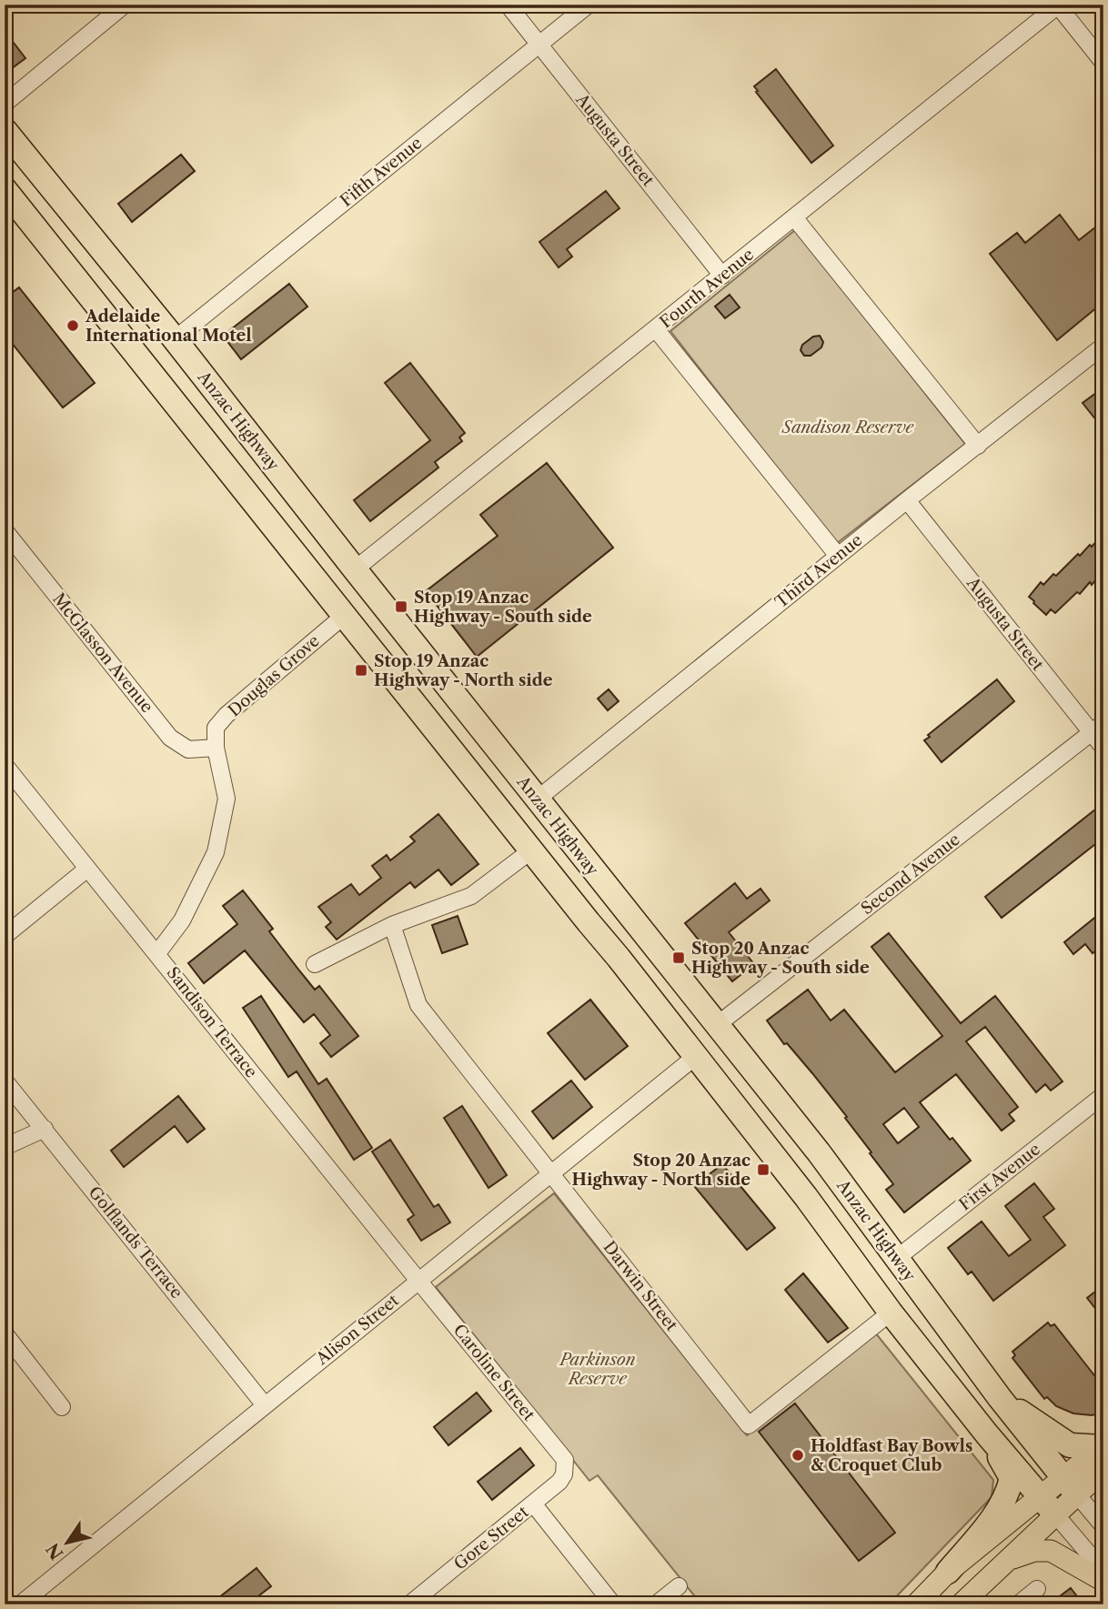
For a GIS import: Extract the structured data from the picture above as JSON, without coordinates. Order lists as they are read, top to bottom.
{
  "streets": {
    "highway": ["Anzac Highway"],
    "street": [
      "Augusta Street",
      "Fifth Avenue",
      "Fourth Avenue",
      "Third Avenue",
      "McGlasson Avenue",
      "Douglas Grove",
      "Second Avenue",
      "Sandison Terrace",
      "First Avenue",
      "Golflands Terrace",
      "Darwin Street",
      "Alison Street",
      "Caroline Street",
      "Gore Street"
    ]
  },
  "crossings": [
    ["Augusta Street", "Fifth Avenue"],
    ["Augusta Street", "Fourth Avenue"],
    ["Augusta Street", "Third Avenue"],
    ["Augusta Street", "Second Avenue"],
    ["Fifth Avenue", "Anzac Highway"],
    ["Fourth Avenue", "Anzac Highway"],
    ["Anzac Highway", "Third Avenue"],
    ["Anzac Highway", "Second Avenue"],
    ["Anzac Highway", "First Avenue"],
    ["McGlasson Avenue", "Douglas Grove"],
    ["Douglas Grove", "Sandison Terrace"],
    ["Sandison Terrace", "Alison Street"],
    ["Sandison Terrace", "Caroline Street"],
    ["Golflands Terrace", "Alison Street"],
    ["Darwin Street", "Alison Street"],
    ["Alison Street", "Caroline Street"],
    ["Caroline Street", "Gore Street"]
  ],
  "parks": ["Sandison Reserve", "Parkinson Reserve"],
  "places": {
    "other": ["Adelaide International Motel", "Holdfast Bay Bowls & Croquet Club"],
    "transit": [
      "Stop 19 Anzac Highway - South side",
      "Stop 19 Anzac Highway - North side",
      "Stop 20 Anzac Highway - South side",
      "Stop 20 Anzac Highway - North side"
    ]
  },
  "north": "bottom left"
}
